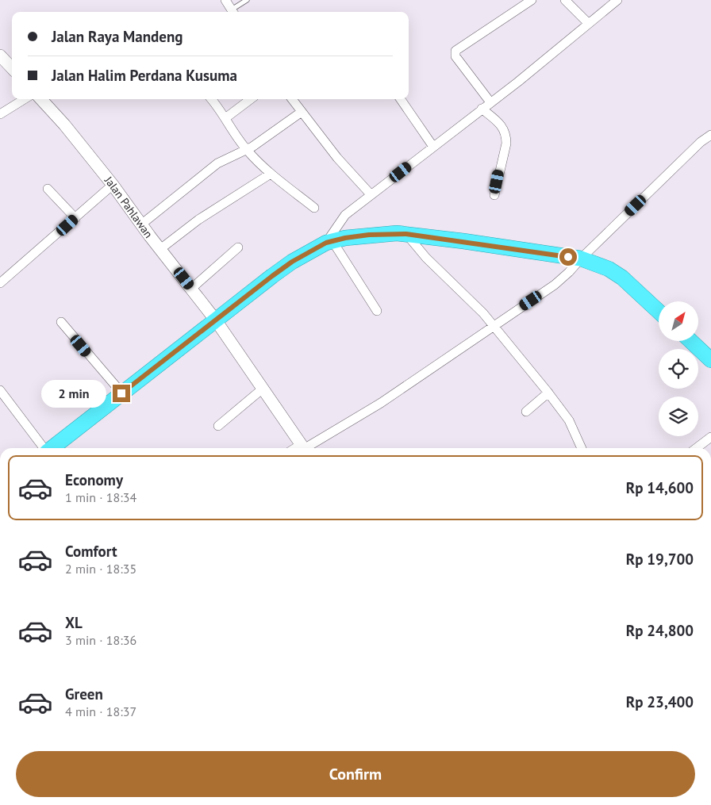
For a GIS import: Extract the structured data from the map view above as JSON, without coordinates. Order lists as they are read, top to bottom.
{
  "streets": {
    "main road": ["Jalan Pahlawan"]
  },
  "north": "top right",
  "page": {
    "banner": ["Jalan Raya Mandeng", "Jalan Halim Perdana Kusuma"],
    "bubble": "2 min",
    "list": [
      {
        "name": "Economy",
        "note": "1 min · 18:34",
        "value": "Rp 14,600"
      },
      {
        "name": "Comfort",
        "note": "2 min · 18:35",
        "value": "Rp 19,700"
      },
      {
        "name": "XL",
        "note": "3 min · 18:36",
        "value": "Rp 24,800"
      },
      {
        "name": "Green",
        "note": "4 min · 18:37",
        "value": "Rp 23,400"
      }
    ],
    "buttons": "Confirm"
  }
}
